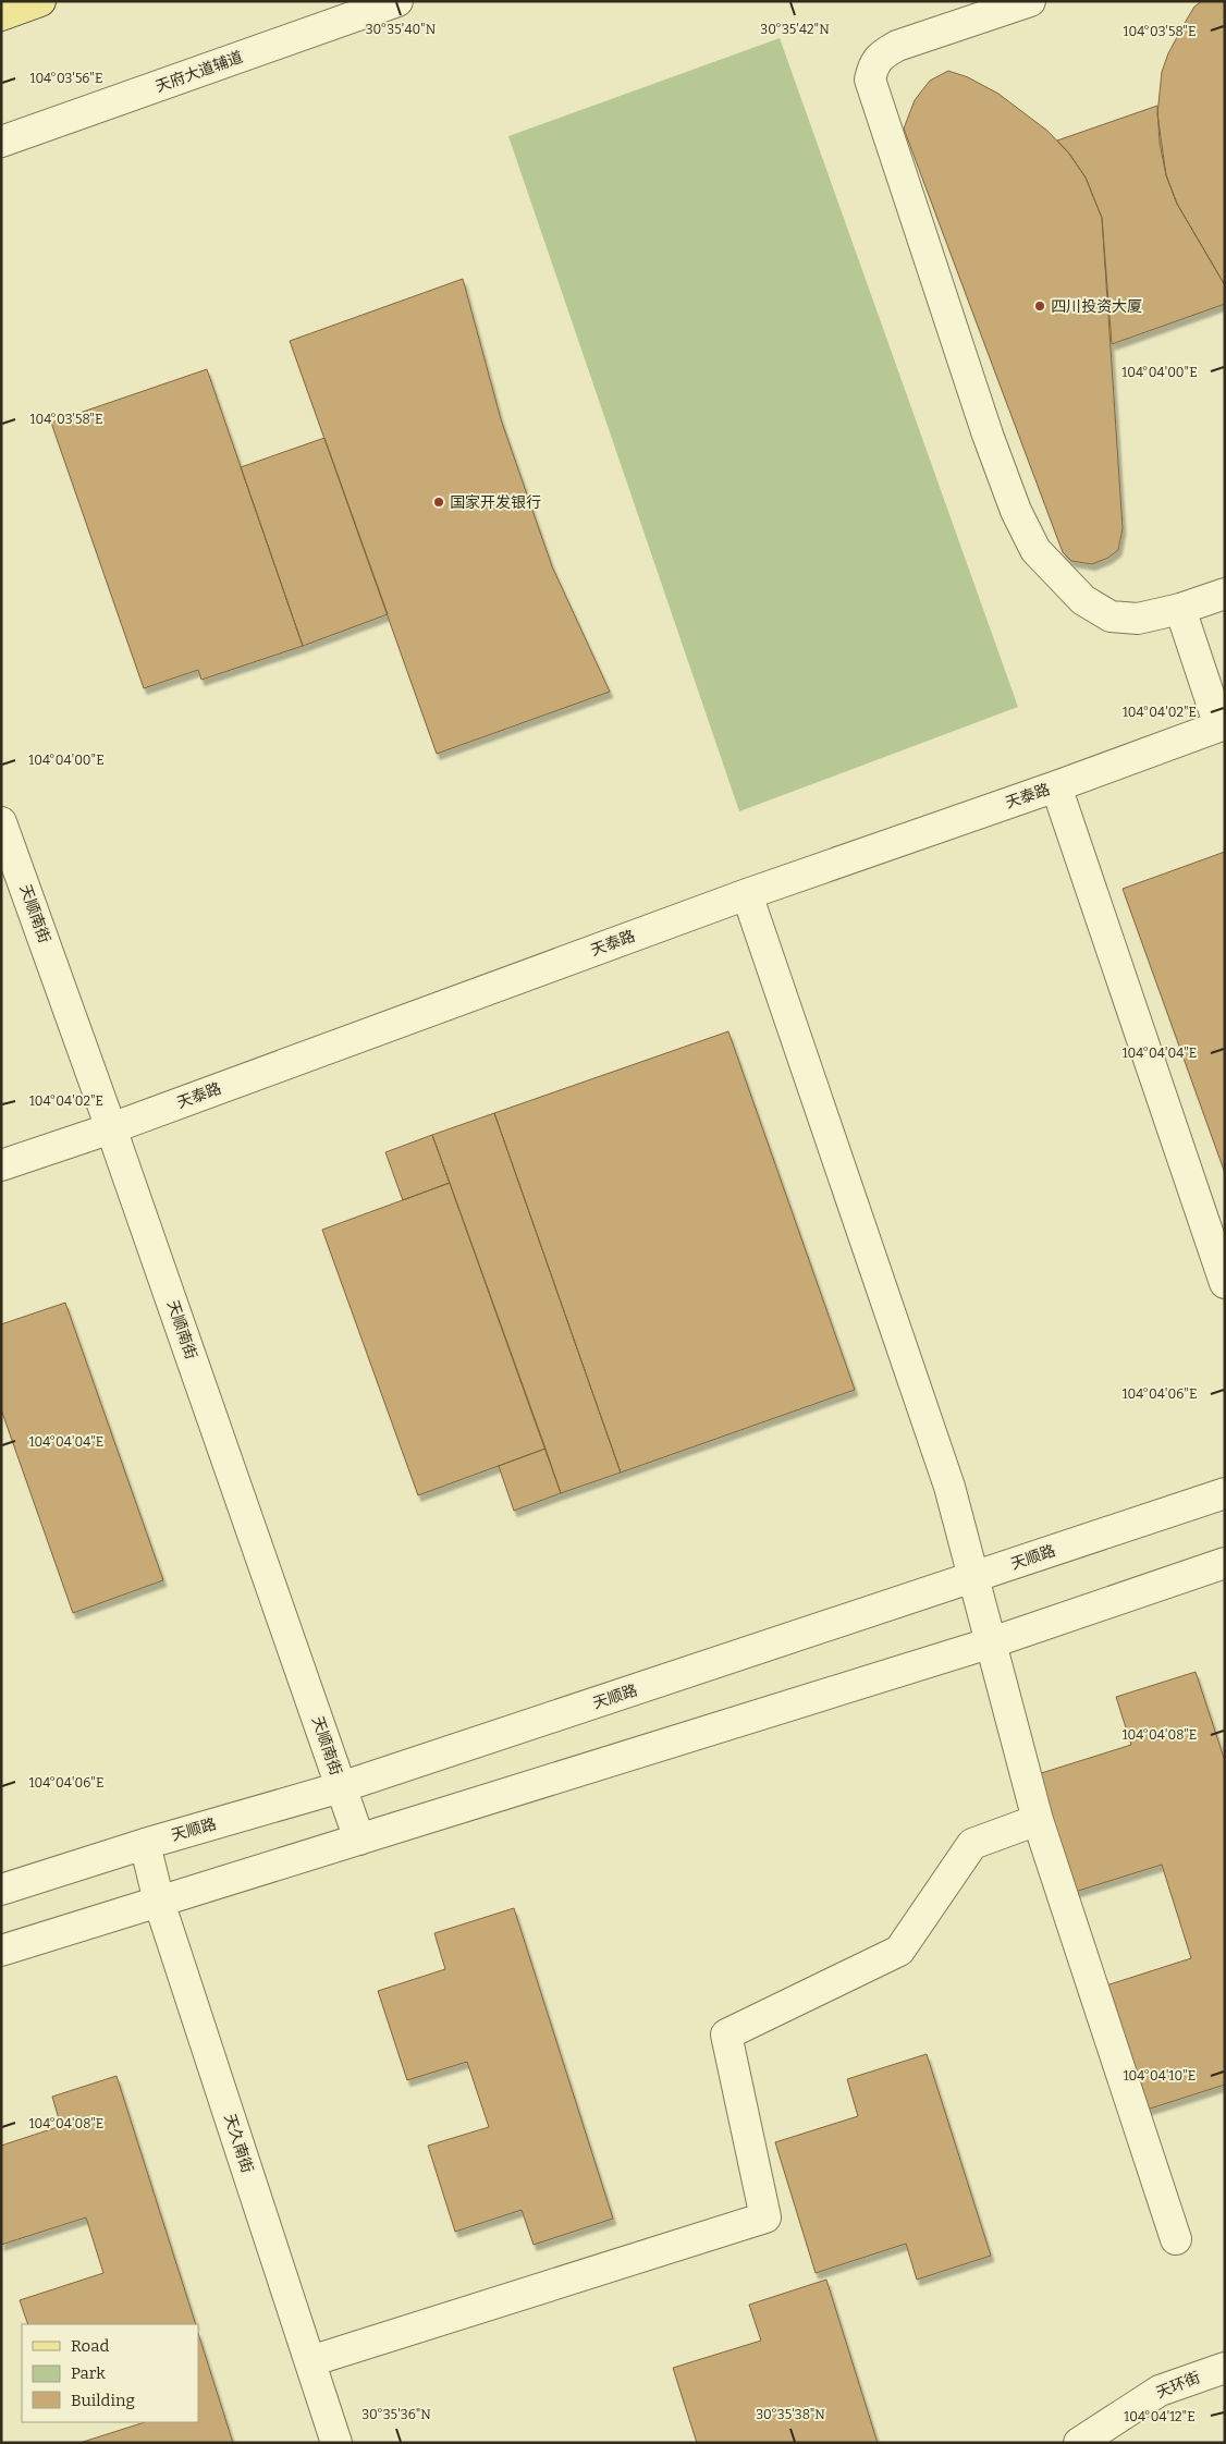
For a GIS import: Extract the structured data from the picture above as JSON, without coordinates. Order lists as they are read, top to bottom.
{
  "streets": {
    "street": [
      "天府大道辅道",
      "天泰路",
      "天顺南街",
      "天顺路",
      "天久南街",
      "天环街"
    ]
  },
  "crossings": [
    ["天泰路", "天顺南街"],
    ["天顺南街", "天顺路"],
    ["天顺路", "天久南街"]
  ],
  "places": ["四川投资大厦", "国家开发银行"],
  "legend": ["Road", "Park", "Building"],
  "coordinates": [
    "30°35'40\"N",
    "30°35'42\"N",
    "104°03'58\"E",
    "104°03'56\"E",
    "104°04'00\"E",
    "104°04'02\"E",
    "104°04'04\"E",
    "104°04'06\"E",
    "104°04'08\"E",
    "104°04'10\"E",
    "30°35'36\"N",
    "30°35'38\"N",
    "104°04'12\"E"
  ]
}
